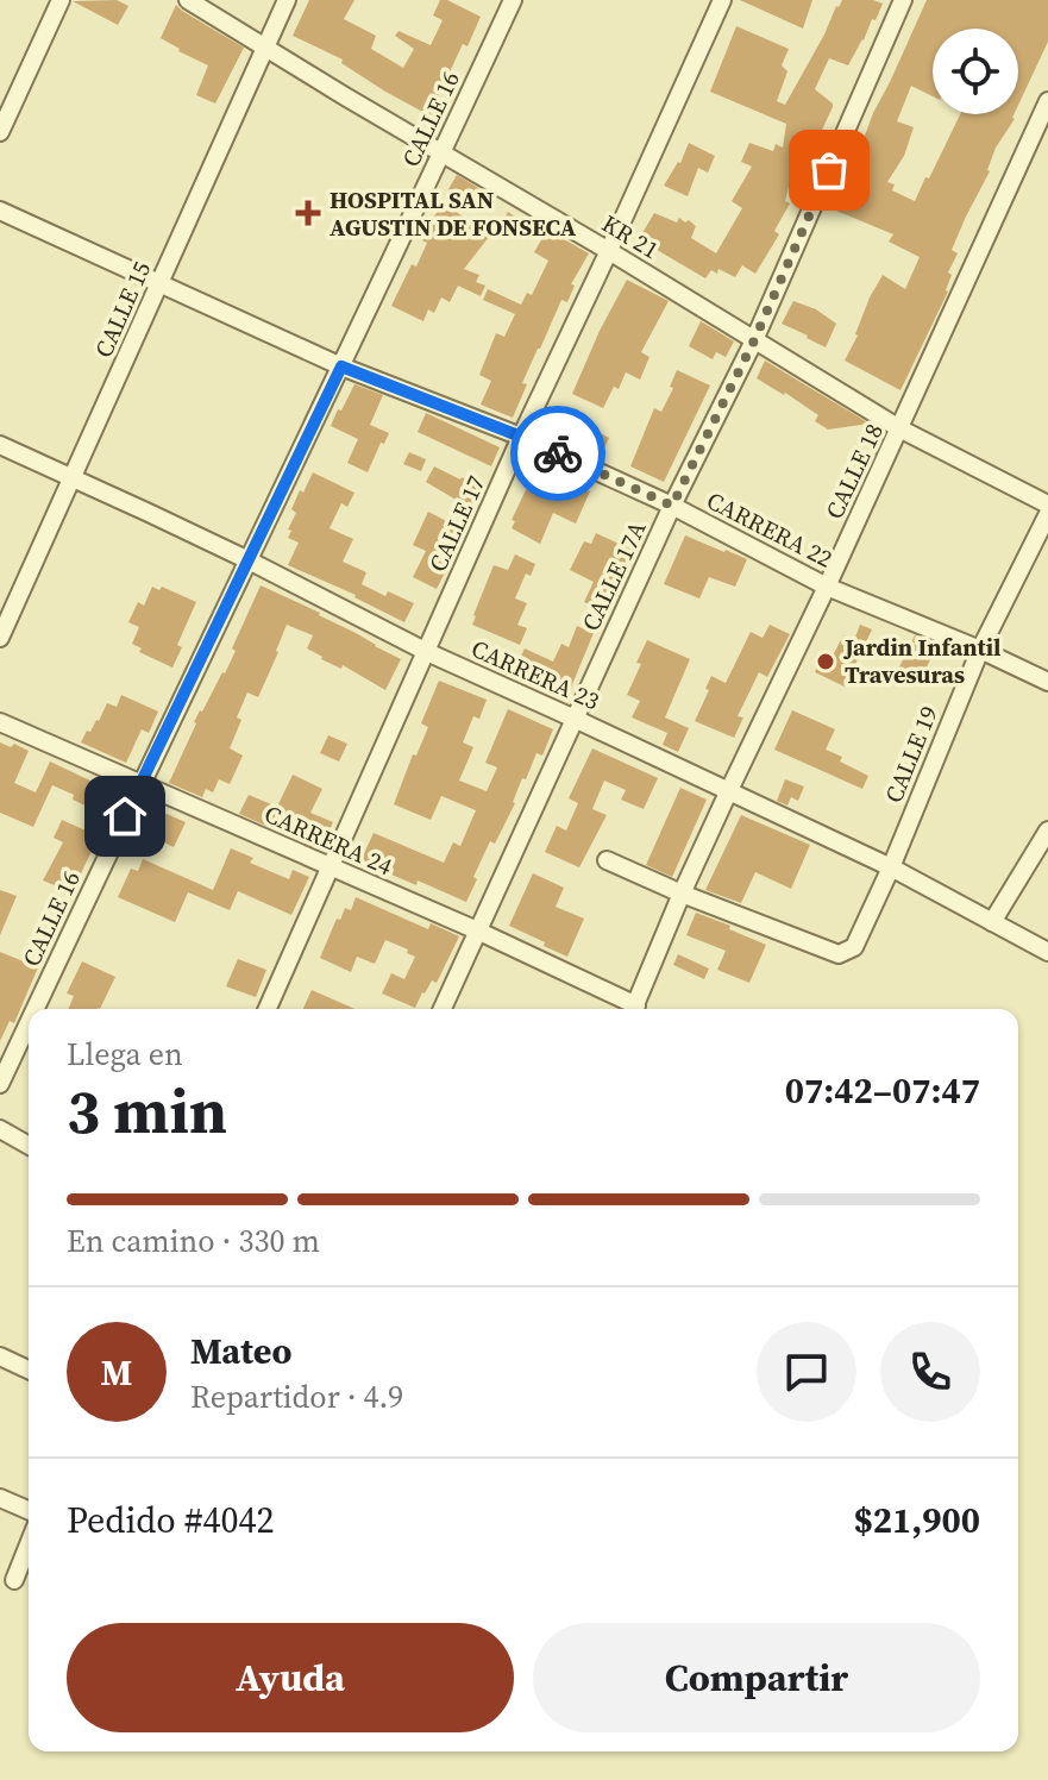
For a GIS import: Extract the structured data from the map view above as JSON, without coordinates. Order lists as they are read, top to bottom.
{
  "streets": {
    "street": [
      "CALLE 16",
      "KR 21",
      "CALLE 15",
      "CALLE 18",
      "CALLE 17",
      "CARRERA 22",
      "CALLE 17A",
      "CARRERA 23",
      "CALLE 19",
      "CARRERA 24"
    ]
  },
  "crossings": [
    ["CALLE 16", "KR 21"],
    ["CALLE 16", "CARRERA 22"],
    ["CALLE 16", "CARRERA 23"],
    ["CALLE 16", "CARRERA 24"],
    ["KR 21", "CALLE 15"],
    ["KR 21", "CALLE 18"],
    ["KR 21", "CALLE 17"],
    ["KR 21", "CALLE 17A"],
    ["CALLE 15", "CARRERA 22"],
    ["CALLE 15", "CARRERA 23"],
    ["CALLE 18", "CARRERA 22"],
    ["CALLE 18", "CARRERA 23"],
    ["CALLE 18", "CALLE 19"],
    ["CALLE 17", "CARRERA 22"],
    ["CALLE 17", "CARRERA 23"],
    ["CALLE 17", "CARRERA 24"],
    ["CARRERA 22", "CALLE 17A"],
    ["CARRERA 22", "CALLE 19"],
    ["CALLE 17A", "CARRERA 23"],
    ["CALLE 17A", "CARRERA 24"],
    ["CARRERA 23", "CALLE 19"]
  ],
  "places": {
    "health": ["HOSPITAL SAN AGUSTIN DE FONSECA"],
    "other": ["Jardin Infantil Travesuras"]
  },
  "page": {
    "heading": ["3 min", "Llega en", "07:42–07:47"],
    "panel": [
      "Mateo",
      "Repartidor · 4.9",
      "Pedido #4042",
      "$21,900"
    ],
    "bar": "En camino · 330 m",
    "round": "M",
    "buttons": ["Ayuda", "Compartir"]
  }
}
